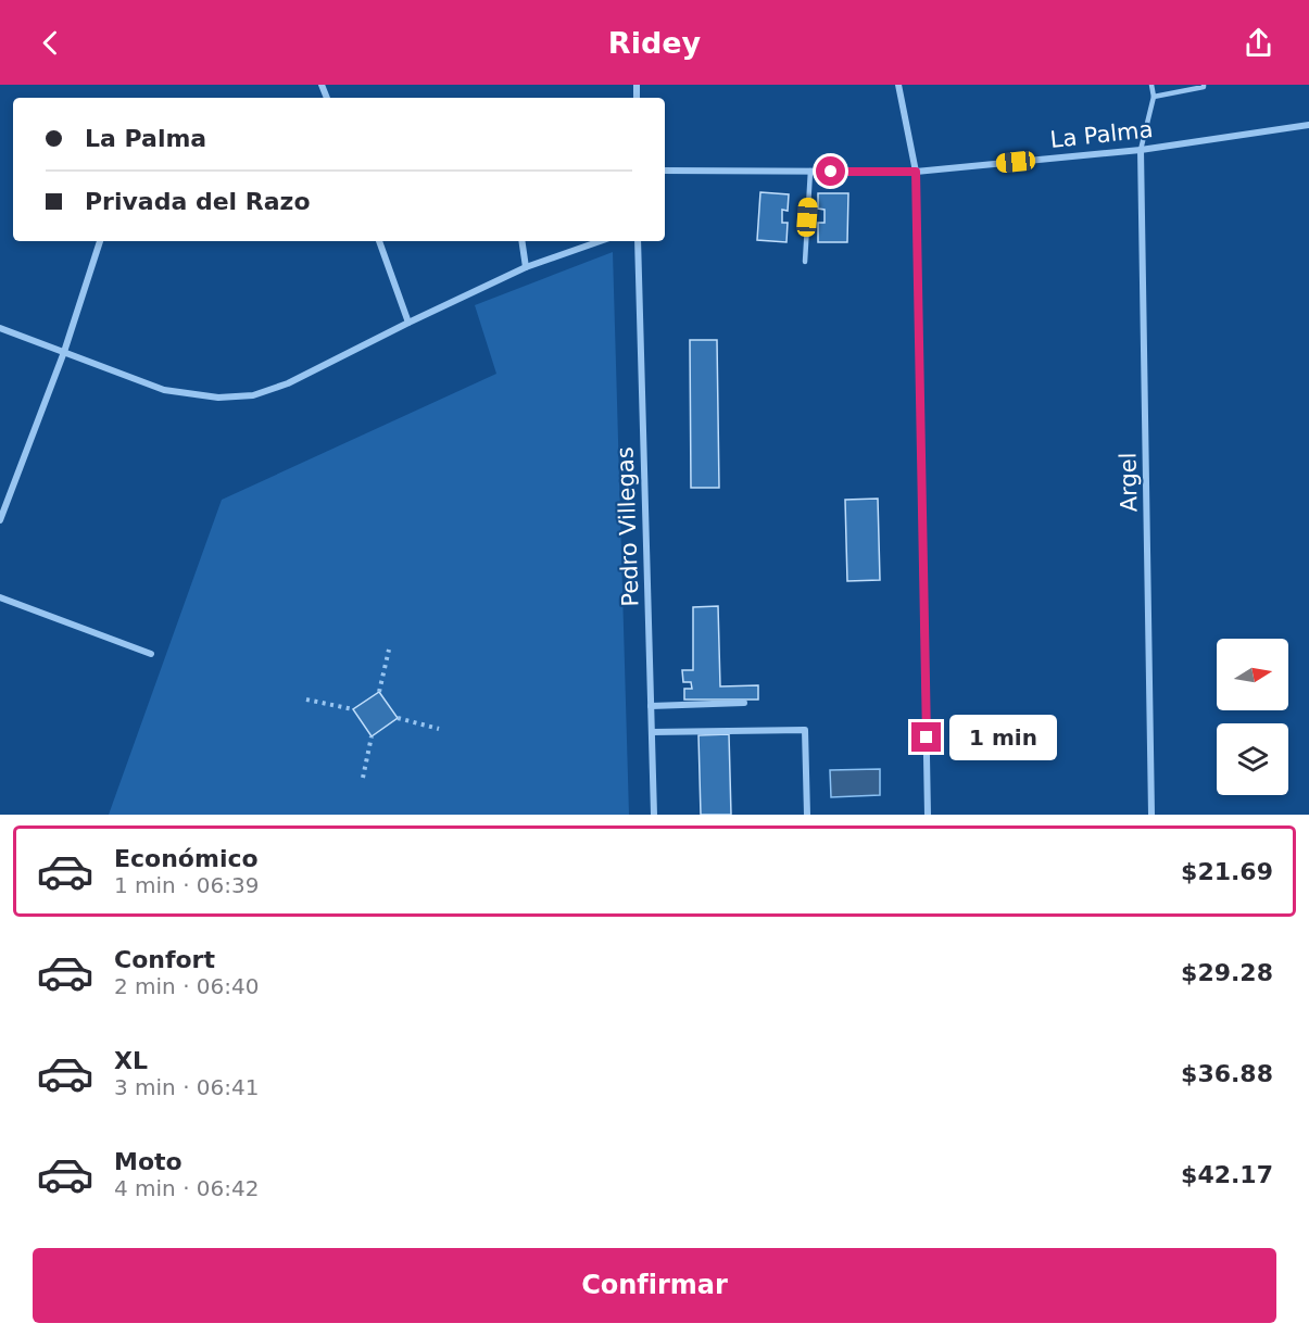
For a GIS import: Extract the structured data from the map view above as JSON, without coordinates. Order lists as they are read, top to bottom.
{
  "streets": {
    "street": ["La Palma", "Argel", "Pedro Villegas"]
  },
  "crossings": [
    ["La Palma", "Argel"]
  ],
  "north": "right",
  "page": {
    "header": "Ridey",
    "banner": ["La Palma", "Privada del Razo"],
    "bubble": "1 min",
    "list": [
      {
        "name": "Económico",
        "note": "1 min · 06:39",
        "value": "$21.69"
      },
      {
        "name": "Confort",
        "note": "2 min · 06:40",
        "value": "$29.28"
      },
      {
        "name": "XL",
        "note": "3 min · 06:41",
        "value": "$36.88"
      },
      {
        "name": "Moto",
        "note": "4 min · 06:42",
        "value": "$42.17"
      }
    ],
    "buttons": "Confirmar"
  }
}
